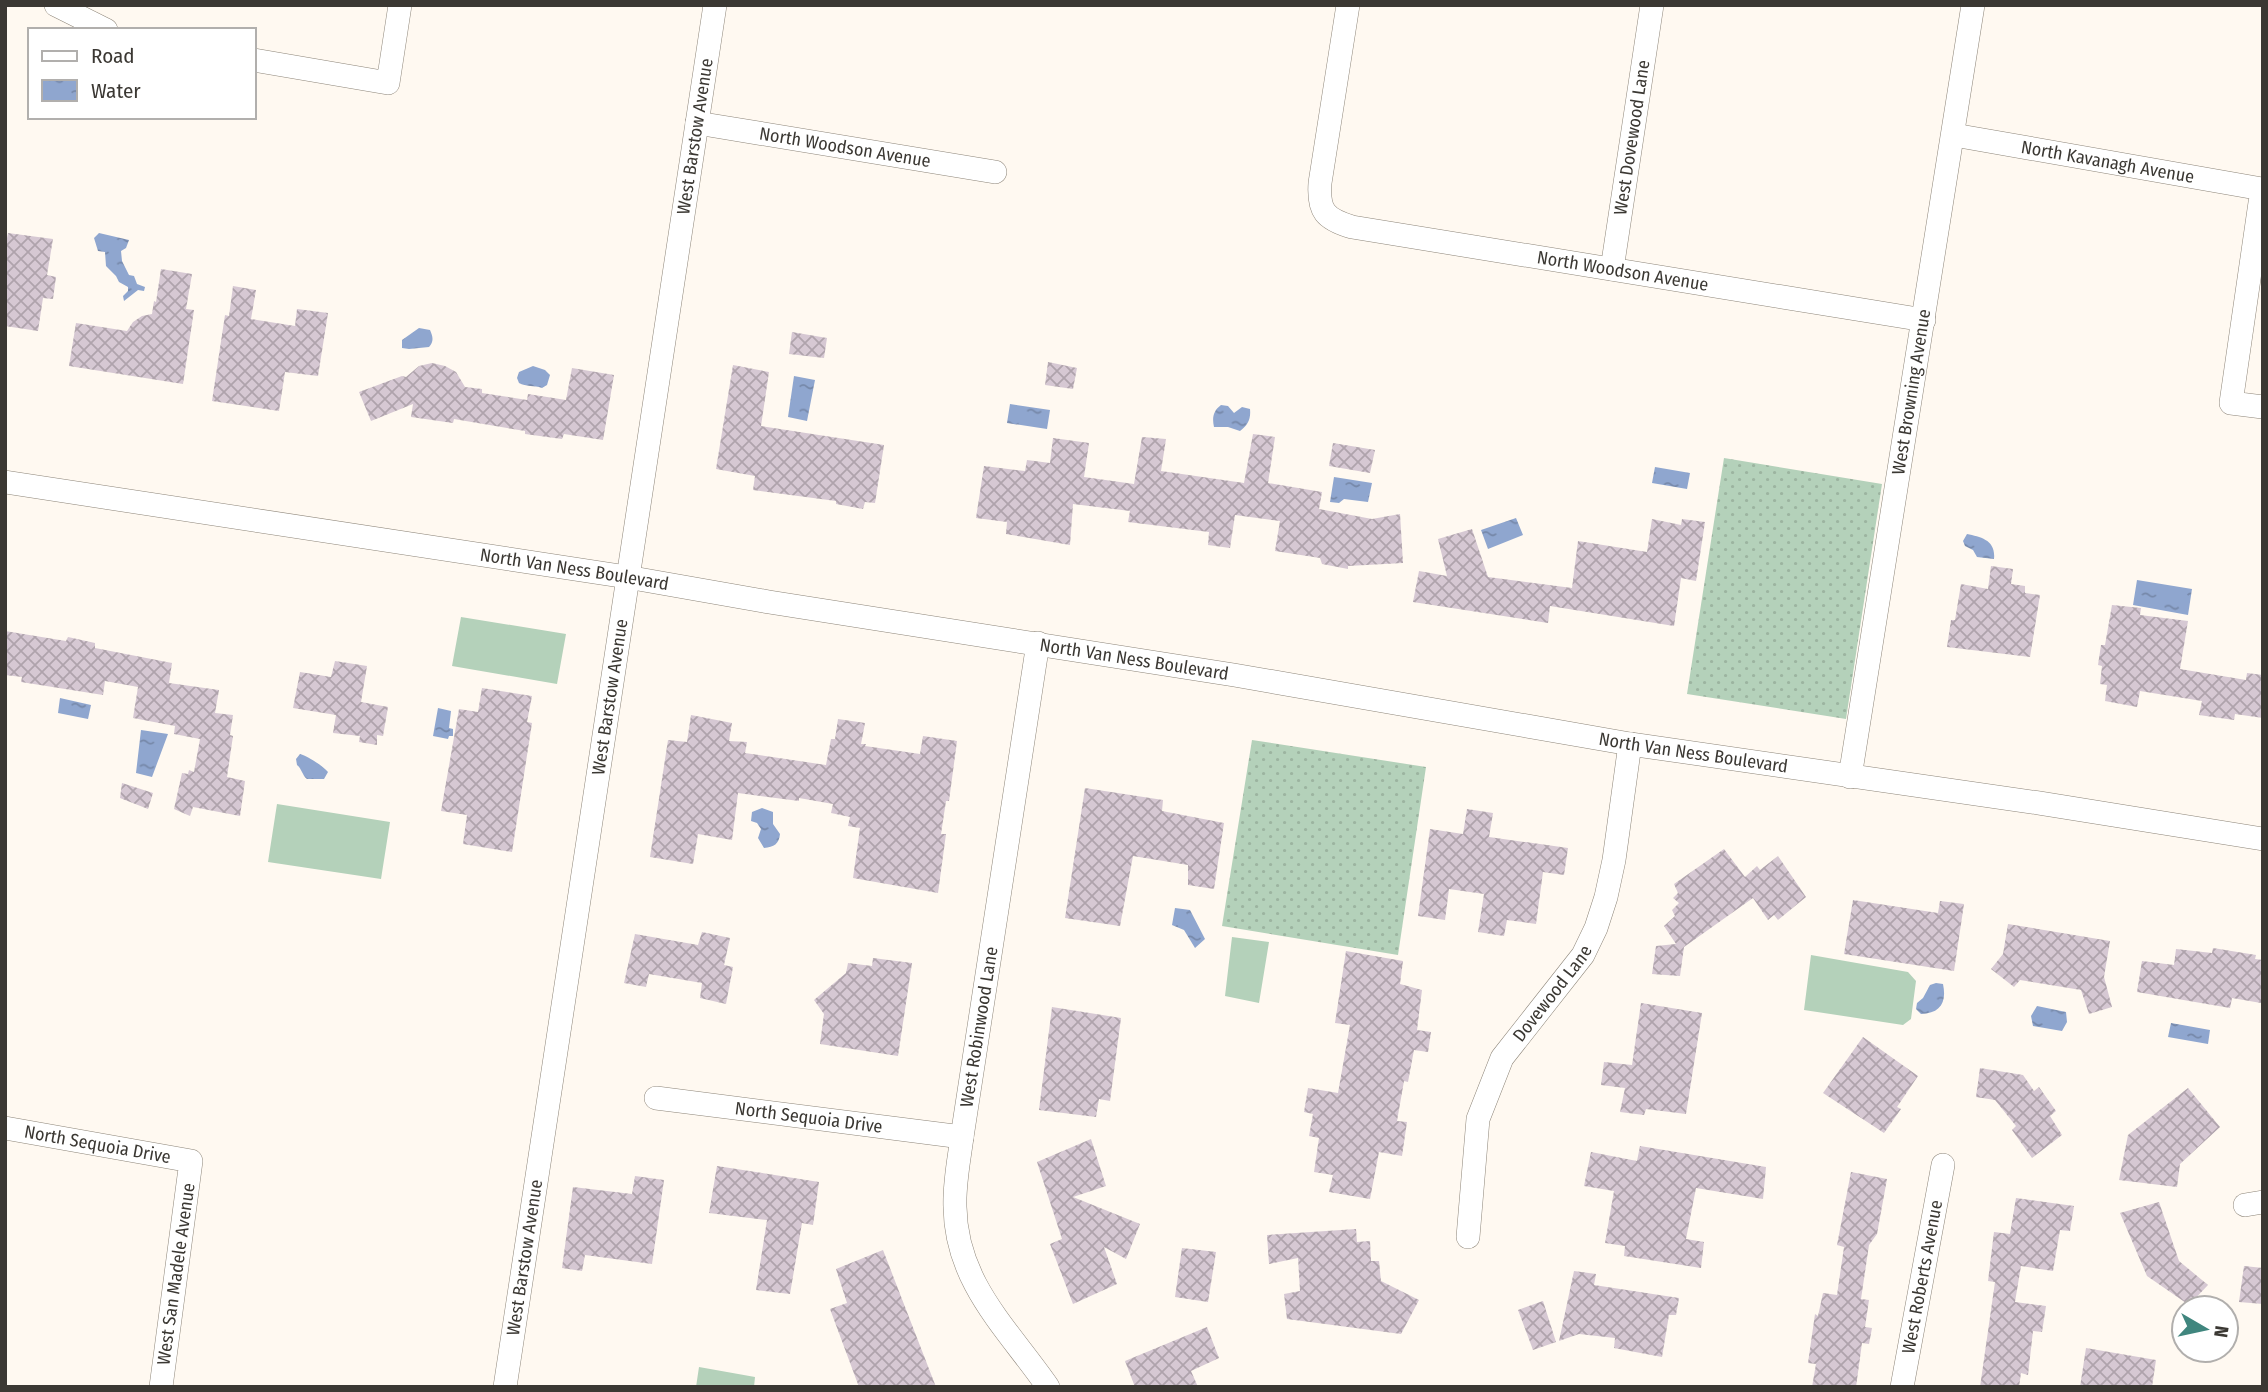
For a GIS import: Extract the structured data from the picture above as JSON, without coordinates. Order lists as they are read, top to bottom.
{
  "streets": {
    "street": [
      "West Barstow Avenue",
      "West Dovewood Lane",
      "North Woodson Avenue",
      "North Kavanagh Avenue",
      "West Browning Avenue",
      "North Van Ness Boulevard",
      "Dovewood Lane",
      "West Robinwood Lane",
      "North Sequoia Drive",
      "West San Madele Avenue",
      "West Roberts Avenue"
    ]
  },
  "crossings": [
    ["West Barstow Avenue", "North Woodson Avenue"],
    ["West Barstow Avenue", "North Van Ness Boulevard"],
    ["West Dovewood Lane", "North Woodson Avenue"],
    ["North Woodson Avenue", "West Browning Avenue"],
    ["North Kavanagh Avenue", "West Browning Avenue"],
    ["West Browning Avenue", "North Van Ness Boulevard"],
    ["North Van Ness Boulevard", "Dovewood Lane"],
    ["North Van Ness Boulevard", "West Robinwood Lane"],
    ["West Robinwood Lane", "North Sequoia Drive"],
    ["North Sequoia Drive", "West San Madele Avenue"]
  ],
  "legend": ["Road", "Water"],
  "north": "right"
}
